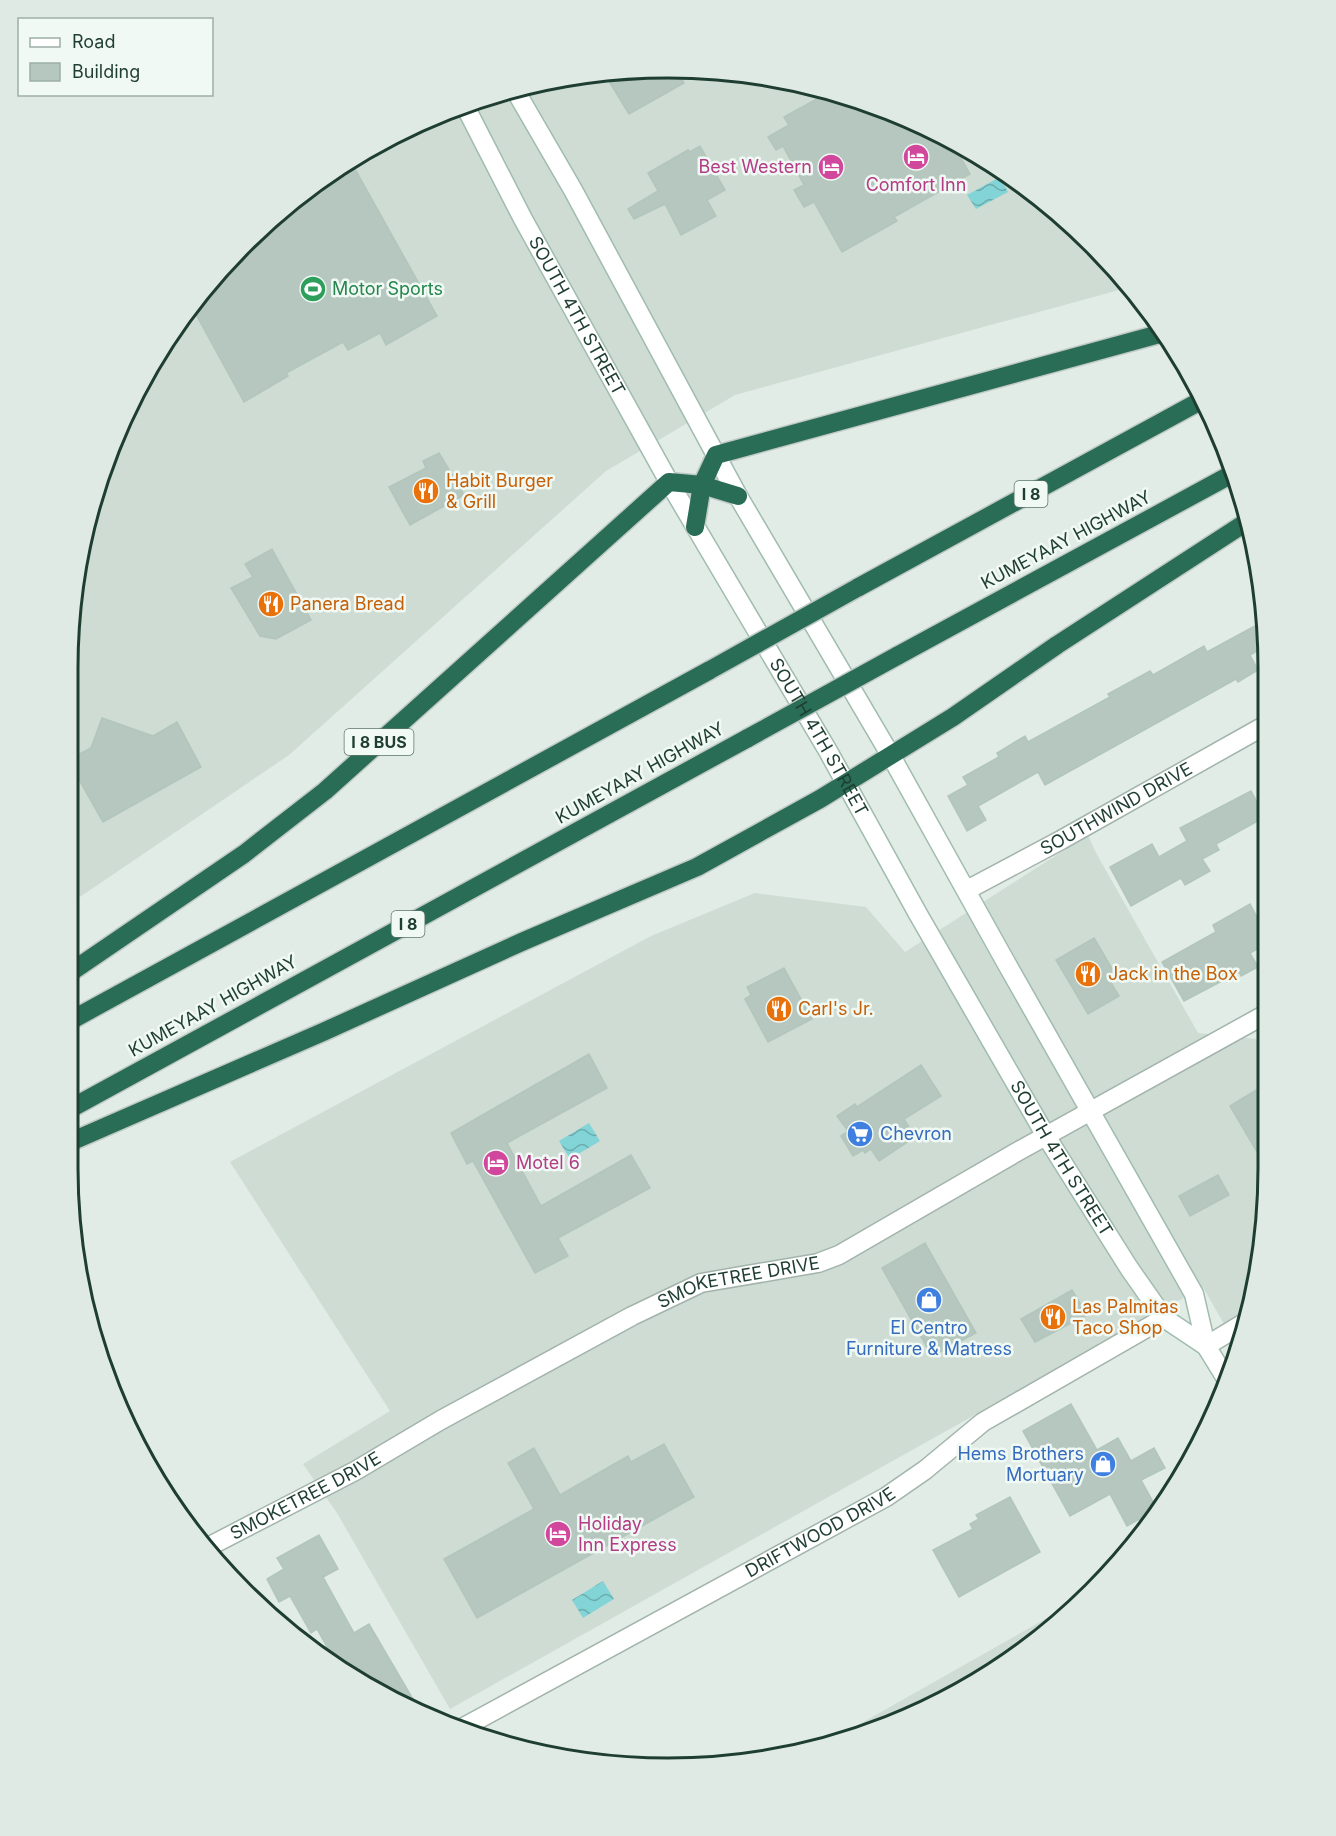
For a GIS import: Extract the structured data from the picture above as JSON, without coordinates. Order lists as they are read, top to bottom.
{
  "streets": {
    "highway": ["I 8", "KUMEYAAY HIGHWAY", "I 8 BUS"],
    "main road": [
      "SOUTH 4TH STREET",
      "SOUTHWIND DRIVE",
      "SMOKETREE DRIVE",
      "DRIFTWOOD DRIVE"
    ]
  },
  "crossings": [
    ["SOUTH 4TH STREET", "I 8 BUS"],
    ["SOUTH 4TH STREET", "SOUTHWIND DRIVE"],
    ["SOUTH 4TH STREET", "SMOKETREE DRIVE"],
    ["SOUTH 4TH STREET", "DRIFTWOOD DRIVE"]
  ],
  "places": {
    "hotel": [
      "Comfort Inn",
      "Best Western",
      "Motel 6",
      "Holiday Inn Express"
    ],
    "sports": ["Motor Sports"],
    "restaurant": [
      "Habit Burger & Grill",
      "Panera Bread",
      "Jack in the Box",
      "Carl's Jr.",
      "Las Palmitas Taco Shop"
    ],
    "supermarket": ["Chevron"],
    "shop": ["El Centro Furniture & Matress", "Hems Brothers Mortuary"]
  },
  "legend": ["Road", "Building"]
}
